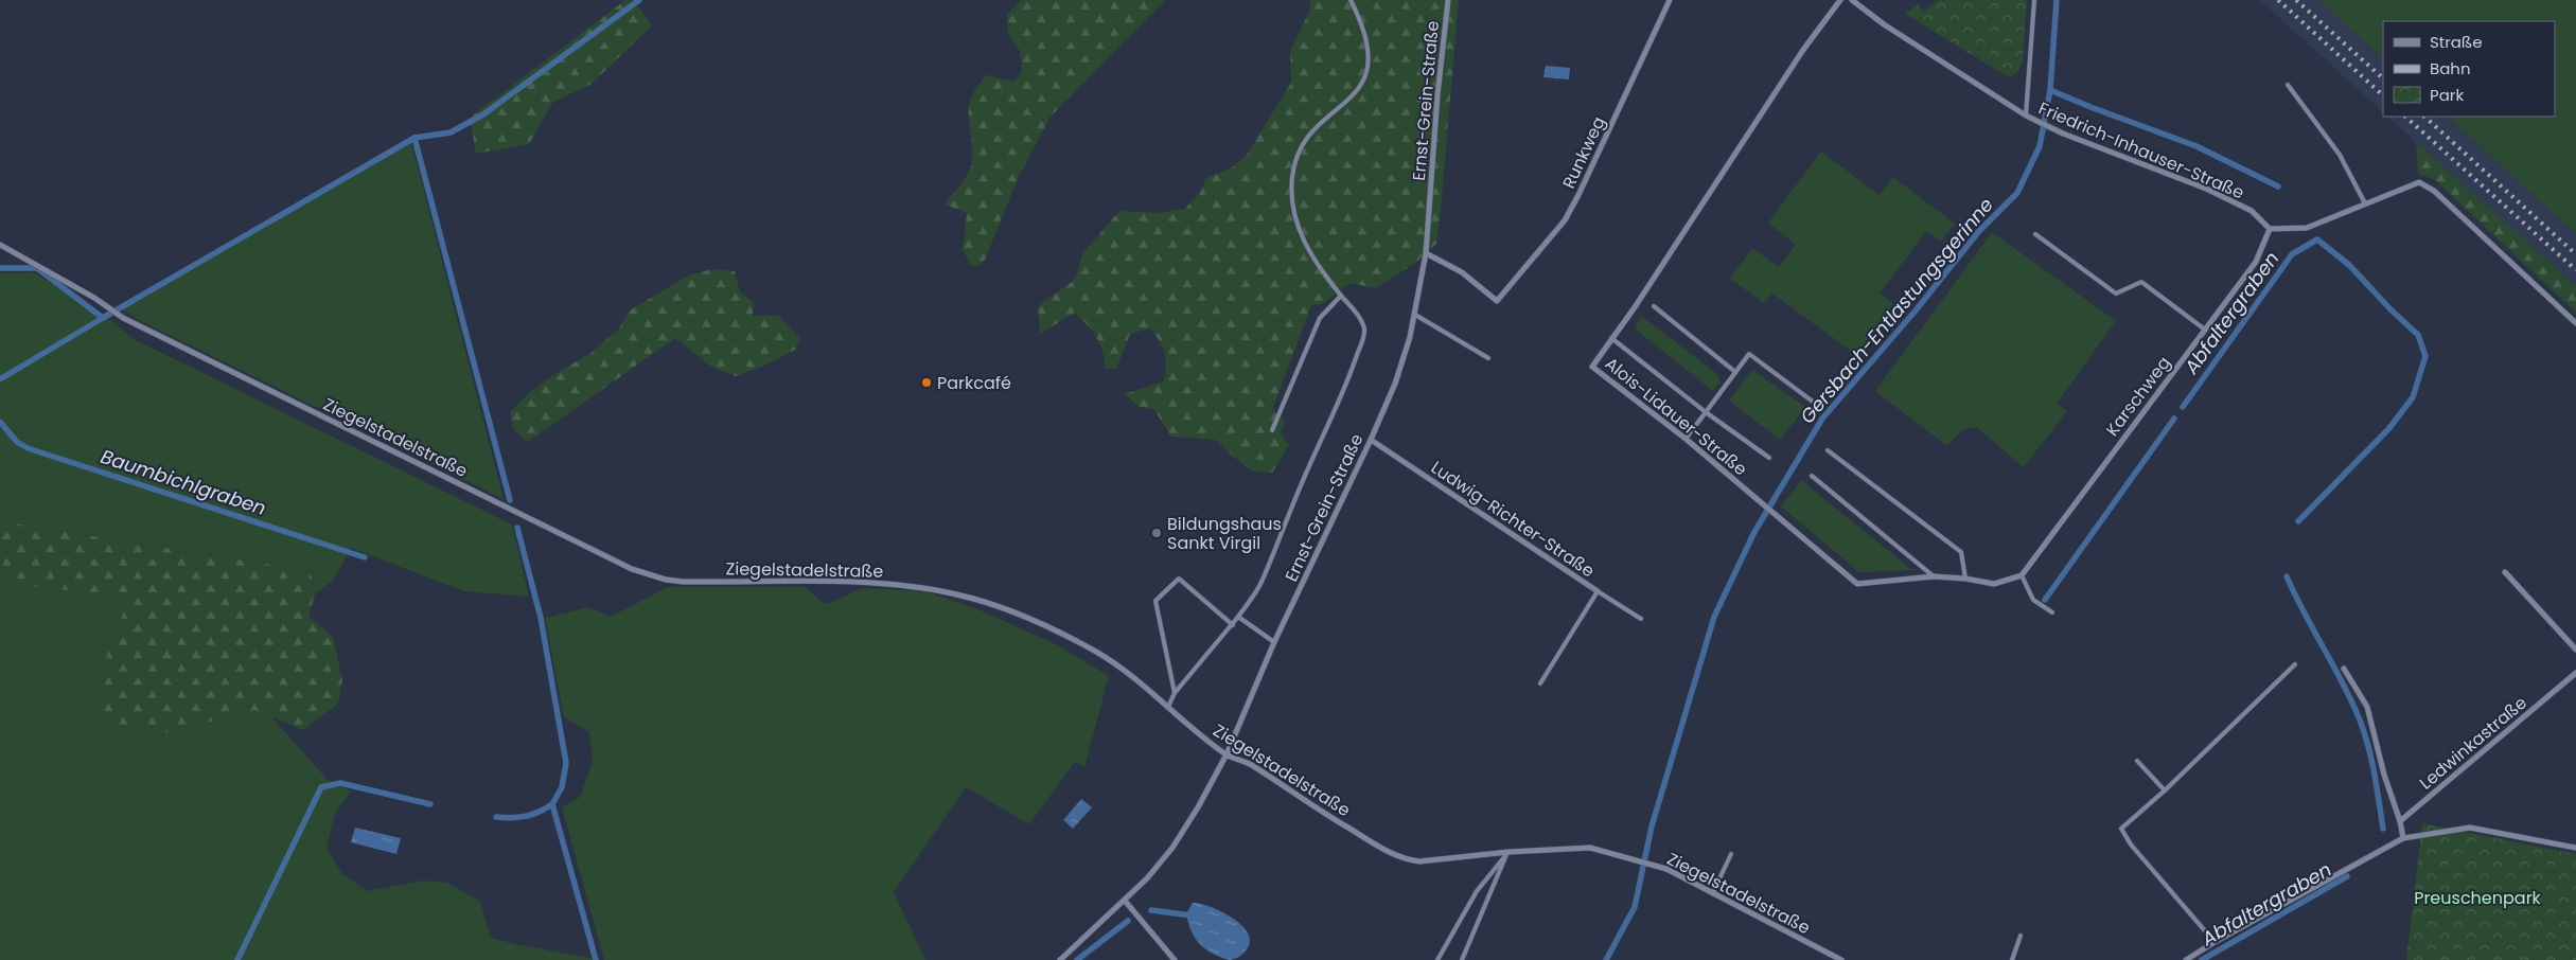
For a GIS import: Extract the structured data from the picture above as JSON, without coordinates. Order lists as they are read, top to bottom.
{
  "streets": {
    "street": [
      "Ernst-Grein-Straße",
      "Friedrich-Inhauser-Straße",
      "Runkweg",
      "Karschweg",
      "Alois-Lidauer-Straße",
      "Ziegelstadelstraße",
      "Ludwig-Richter-Straße",
      "Ledwinkastraße"
    ]
  },
  "crossings": [
    ["Ernst-Grein-Straße", "Runkweg"],
    ["Ernst-Grein-Straße", "Ziegelstadelstraße"],
    ["Ernst-Grein-Straße", "Ludwig-Richter-Straße"],
    ["Friedrich-Inhauser-Straße", "Karschweg"],
    ["Karschweg", "Alois-Lidauer-Straße"]
  ],
  "water": ["Gersbach-Entlastungsgerinne", "Abfaltergraben", "Baumbichlgraben"],
  "parks": ["Preuschenpark"],
  "places": ["Parkcafé", "Bildungshaus Sankt Virgil"],
  "legend": ["Straße", "Bahn", "Park"]
}
